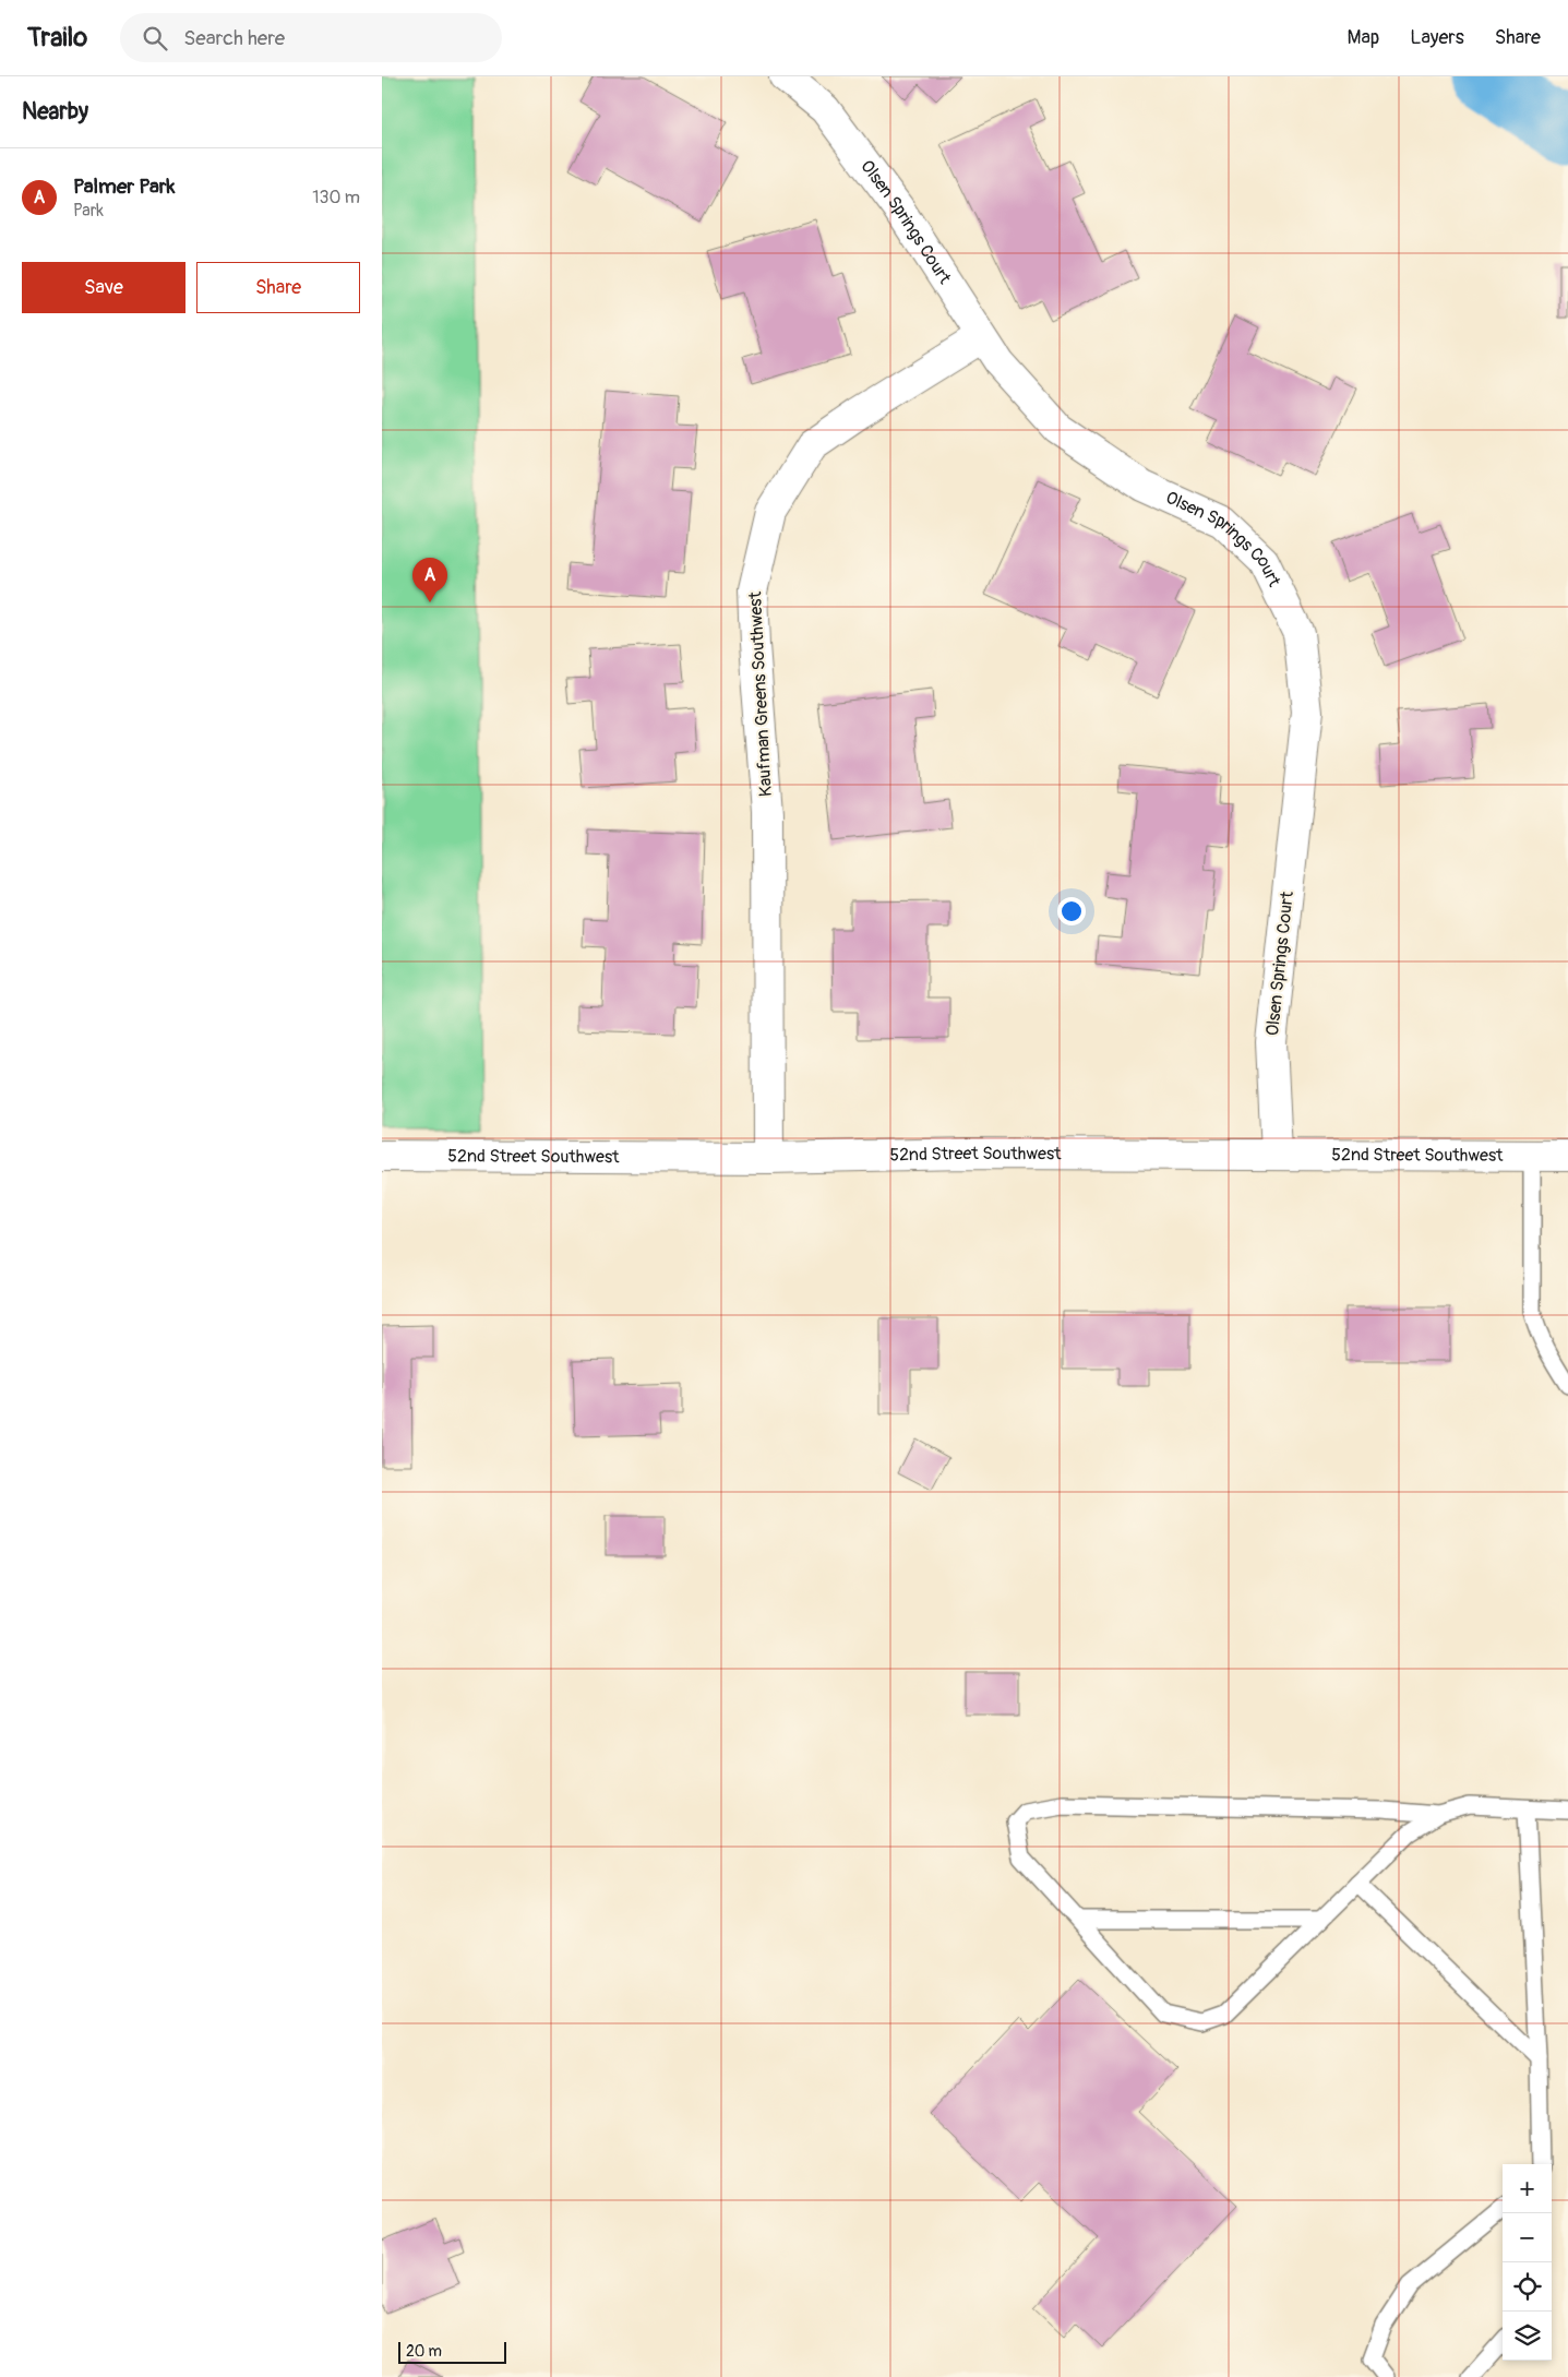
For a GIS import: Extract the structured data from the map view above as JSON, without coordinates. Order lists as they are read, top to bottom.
{
  "streets": {
    "street": ["Olsen Springs Court", "Kaufman Greens Southwest", "52nd Street Southwest"]
  },
  "crossings": [
    ["Olsen Springs Court", "Kaufman Greens Southwest"],
    ["Olsen Springs Court", "52nd Street Southwest"],
    ["Kaufman Greens Southwest", "52nd Street Southwest"]
  ],
  "scale_bar": "20 m",
  "page": {
    "header": "Trailo",
    "search": "Search here",
    "nav": ["Map", "Layers", "Share"],
    "heading": "Nearby",
    "list": [
      {
        "mark": "A",
        "name": "Palmer Park",
        "note": "Park",
        "value": "130 m"
      }
    ],
    "buttons": ["Save", "Share"],
    "pins": "A",
    "map_buttons": ["+", "−"],
    "scale": "20 m"
  }
}
